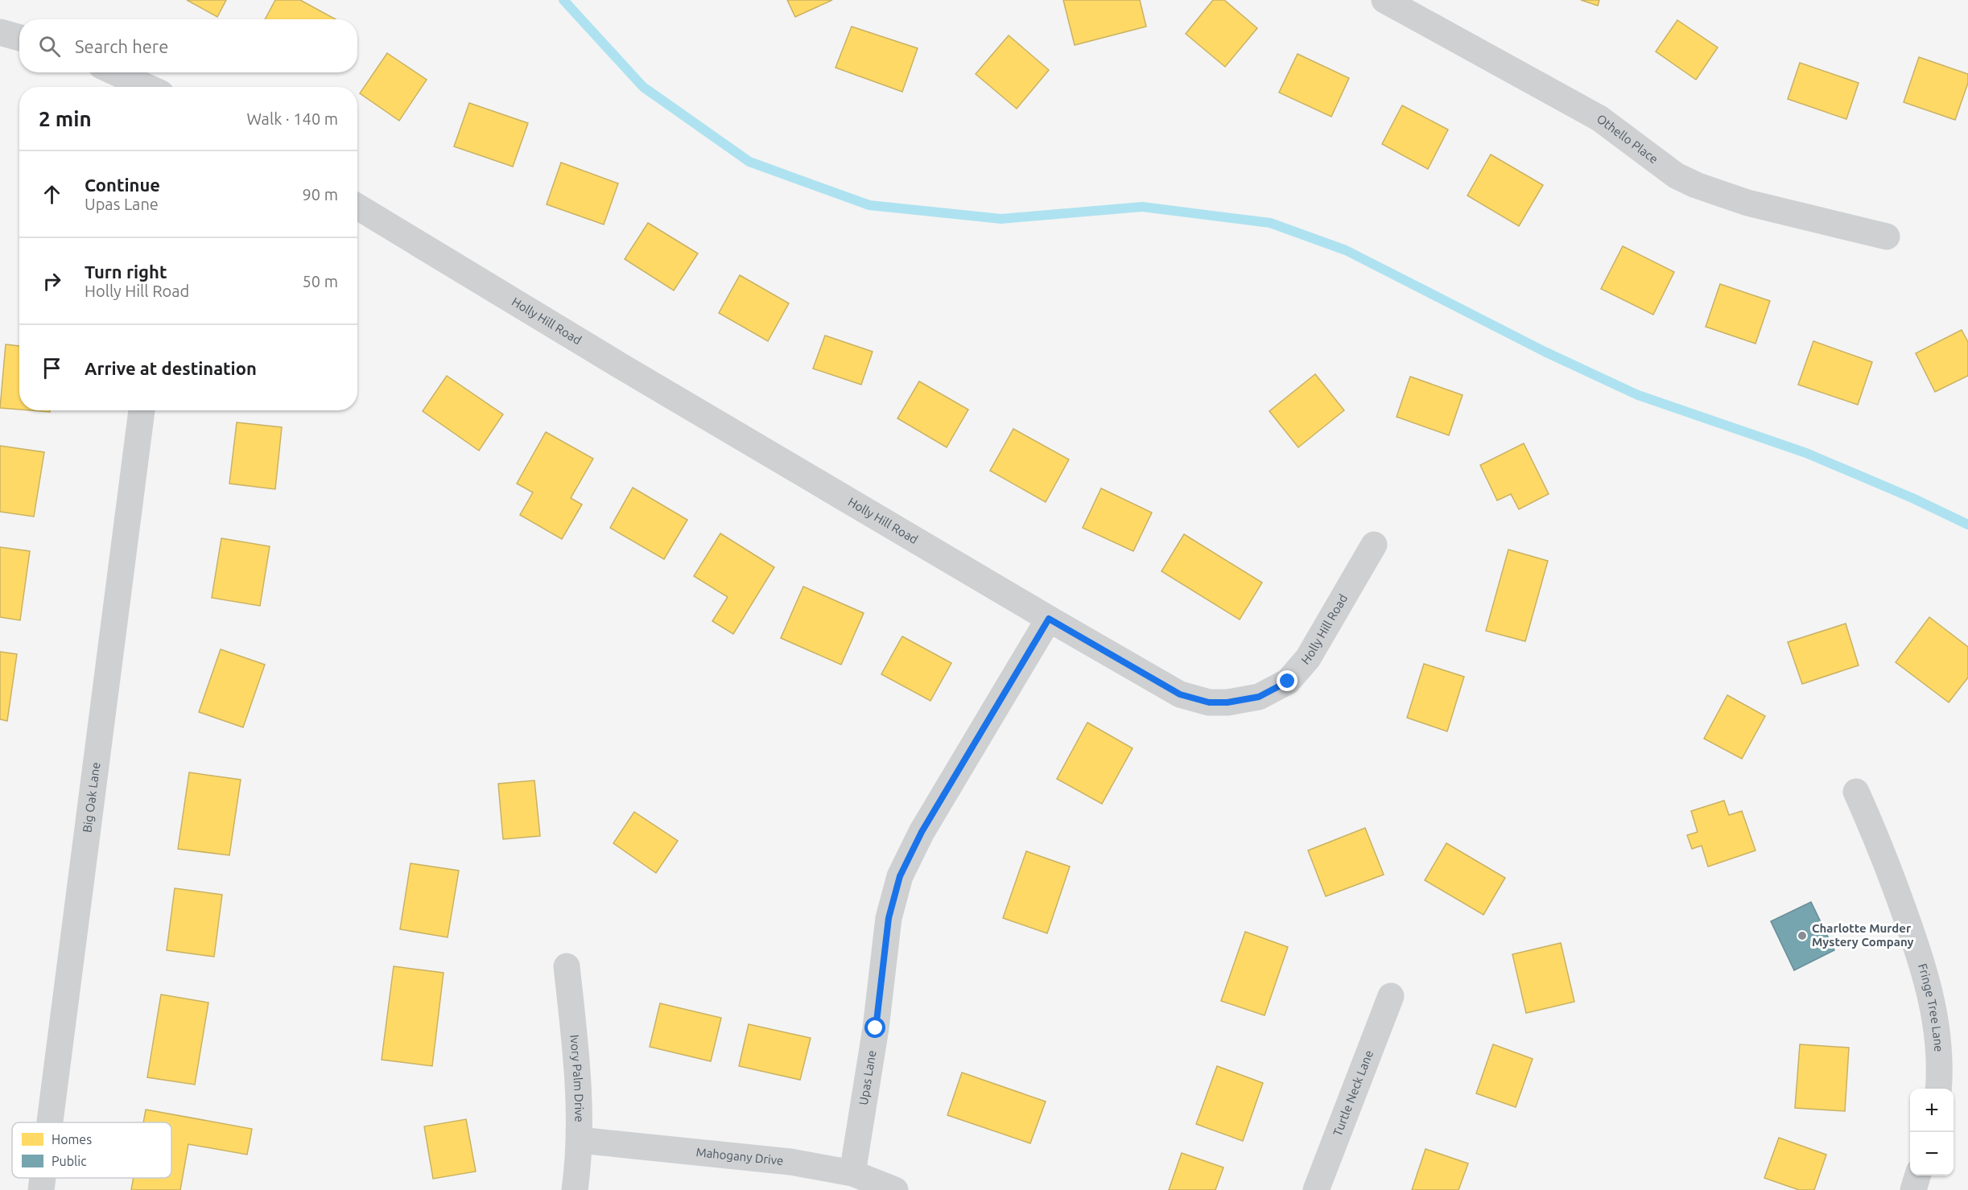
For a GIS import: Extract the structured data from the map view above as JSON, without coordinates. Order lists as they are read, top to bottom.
{
  "streets": {
    "street": [
      "Othello Place",
      "Holly Hill Road",
      "Big Oak Lane",
      "Fringe Tree Lane",
      "Upas Lane",
      "Ivory Palm Drive",
      "Turtle Neck Lane",
      "Mahogany Drive"
    ]
  },
  "crossings": [
    ["Holly Hill Road", "Upas Lane"],
    ["Upas Lane", "Mahogany Drive"],
    ["Ivory Palm Drive", "Mahogany Drive"]
  ],
  "places": ["Charlotte Murder Mystery Company"],
  "legend": ["Homes", "Public"],
  "page": {
    "search": "Search here",
    "heading": ["2 min", "Walk · 140 m"],
    "list": [
      ["Continue", "Upas Lane", "90 m"],
      ["Turn right", "Holly Hill Road", "50 m"],
      "Arrive at destination"
    ],
    "map_buttons": ["+", "−"]
  }
}
